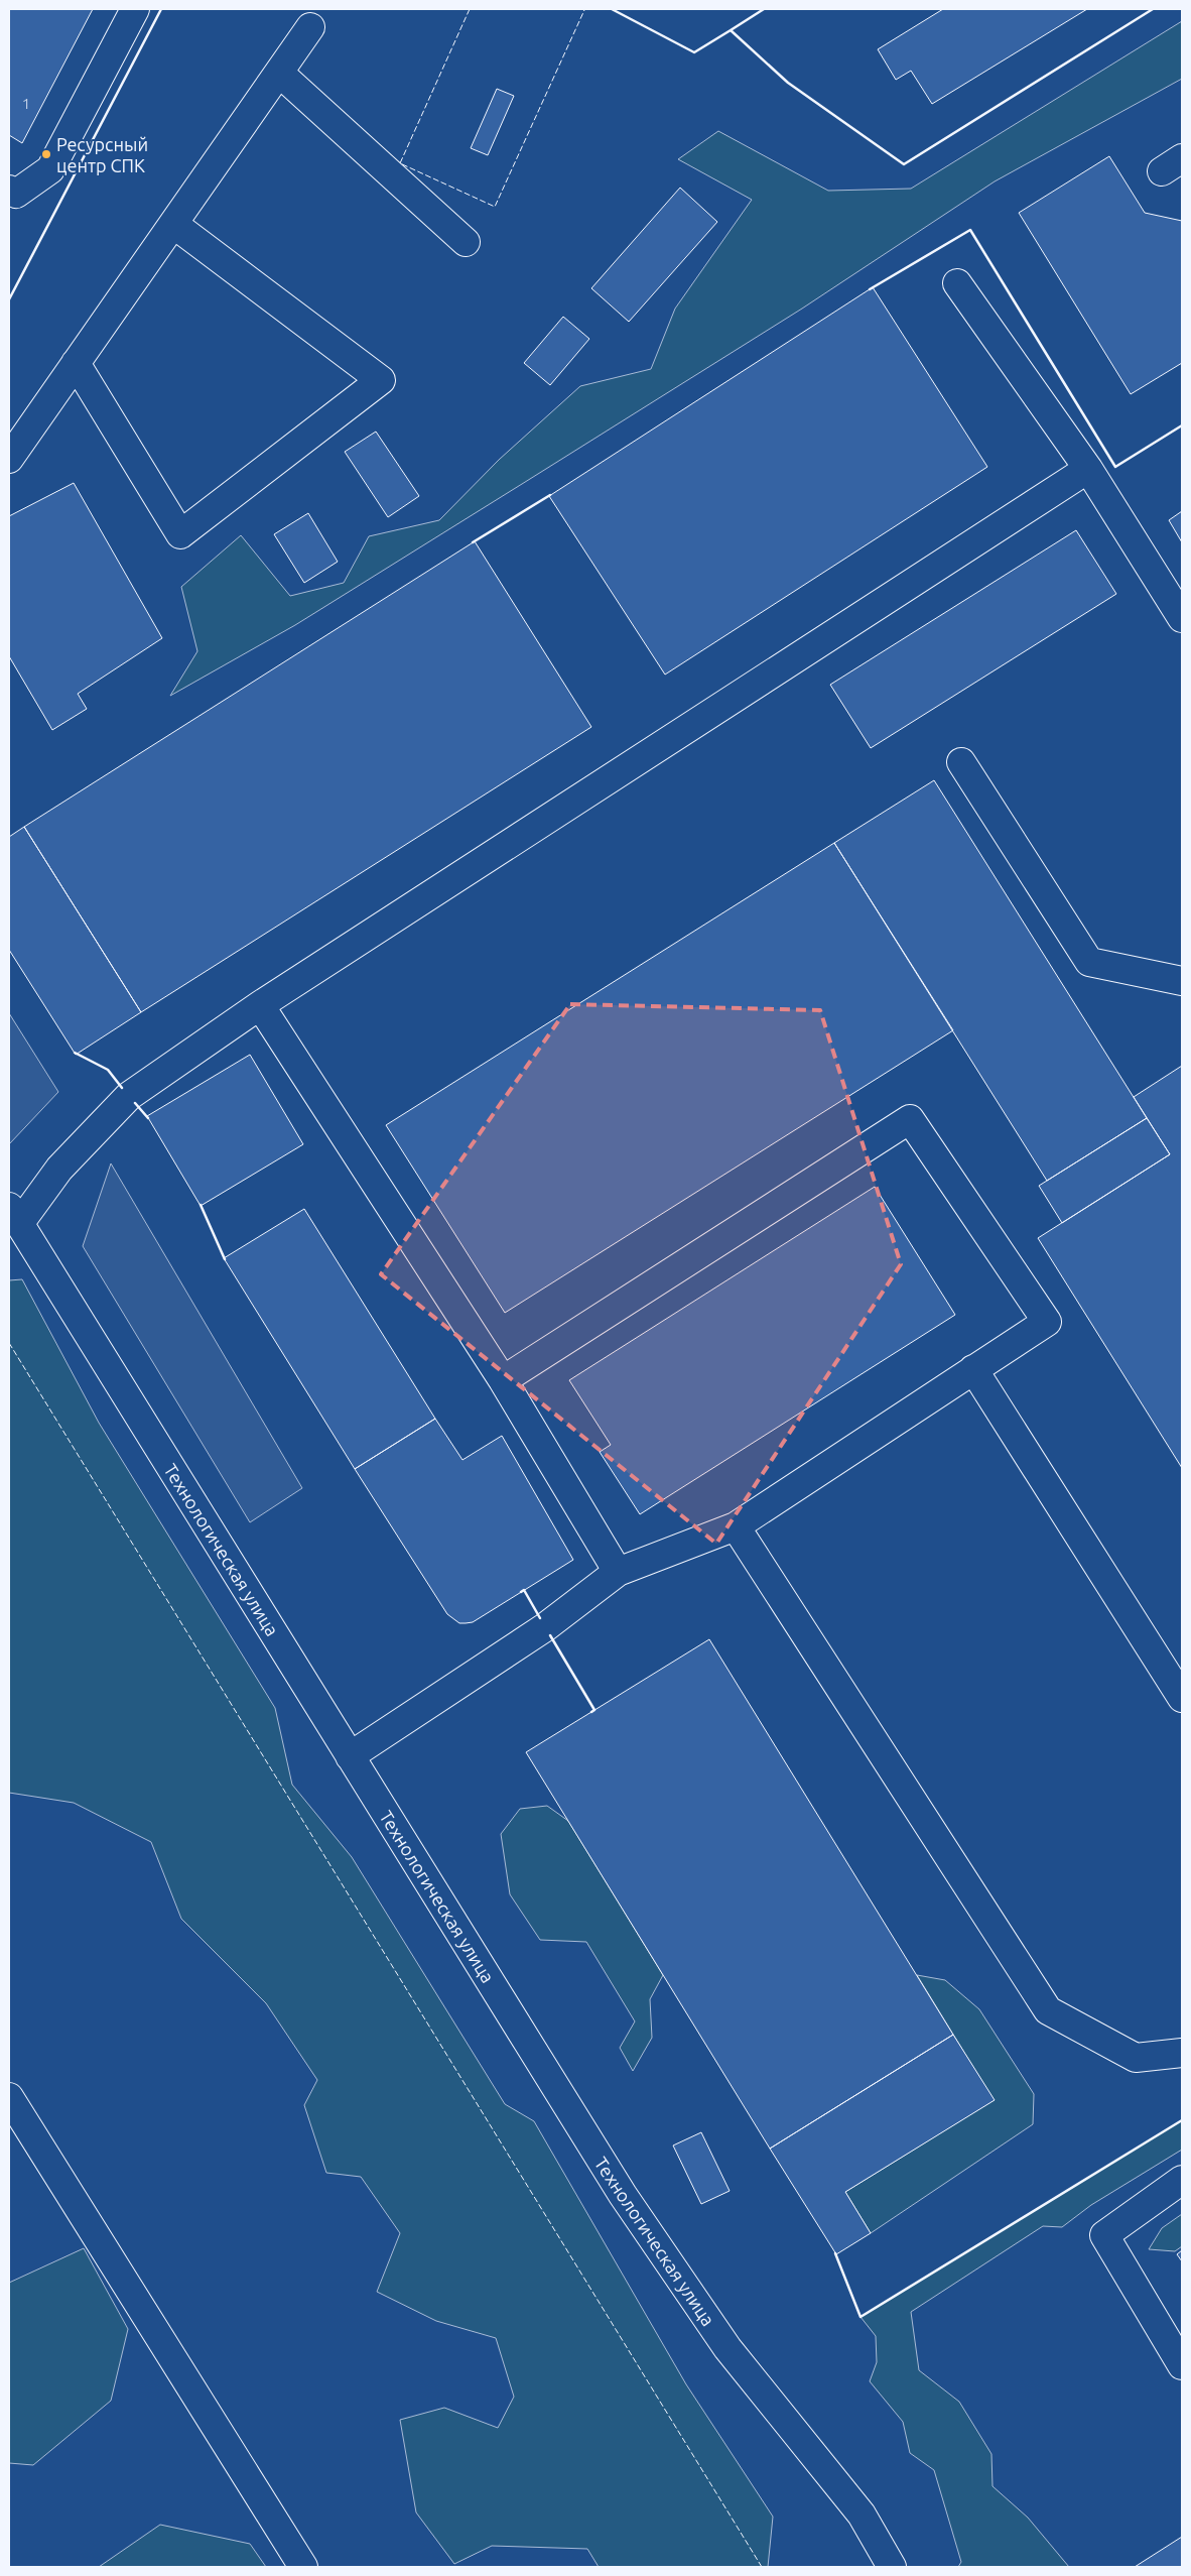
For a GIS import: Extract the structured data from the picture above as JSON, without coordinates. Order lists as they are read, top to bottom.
{
  "streets": {
    "street": ["Технологическая улица"]
  },
  "places": ["Ресурсный центр СПК"],
  "house_numbers": ["1"]
}
